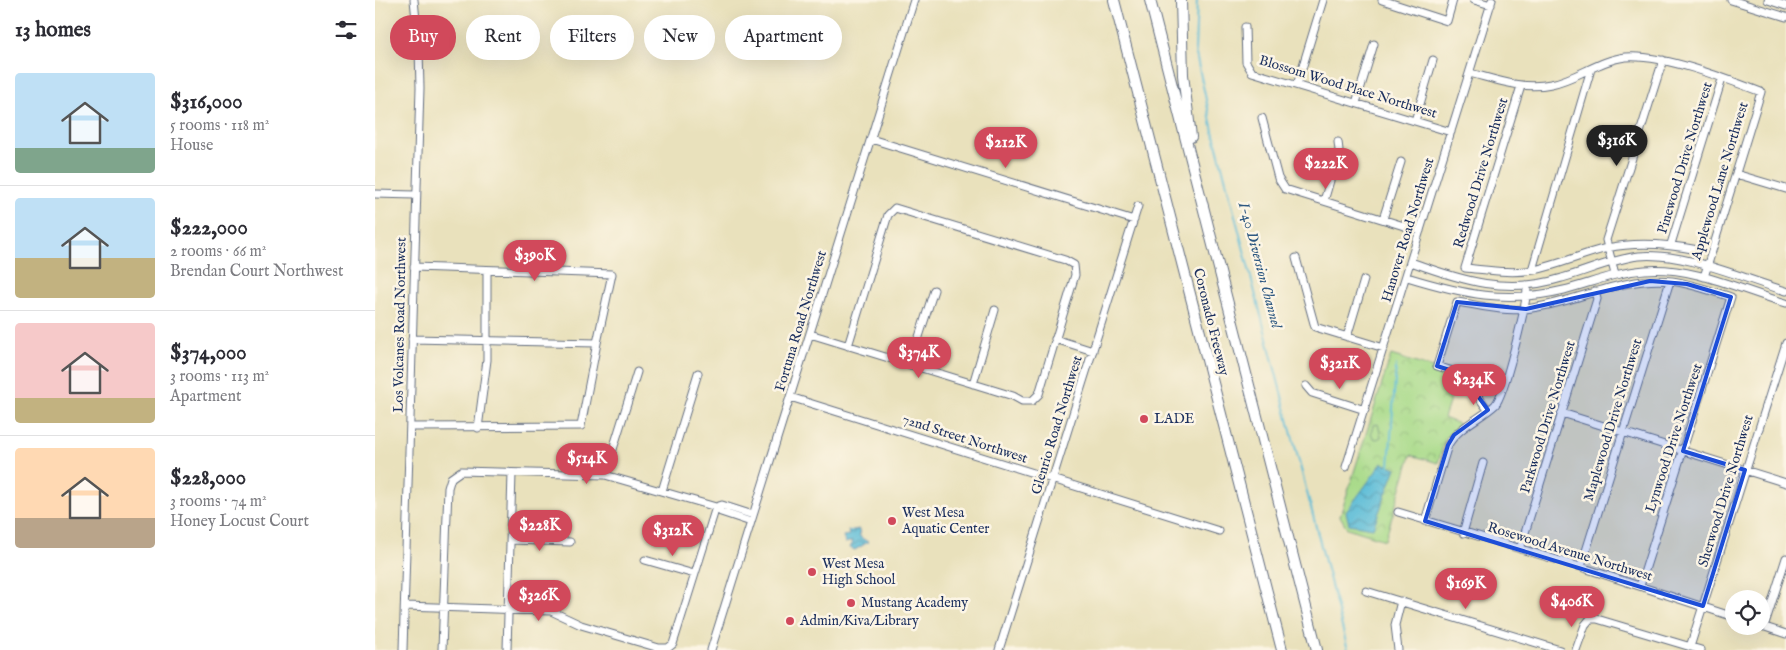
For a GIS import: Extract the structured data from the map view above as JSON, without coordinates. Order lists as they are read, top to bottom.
{
  "streets": {
    "highway": ["Coronado Freeway"],
    "street": [
      "Blossom Wood Place Northwest",
      "Pinewood Drive Northwest",
      "Redwood Drive Northwest",
      "Applewood Lane Northwest",
      "Hanover Road Northwest",
      "Fortuna Road Northwest",
      "Los Volcanes Road Northwest",
      "Parkwood Drive Northwest",
      "Maplewood Drive Northwest",
      "Glenrio Road Northwest",
      "Lynwood Drive Northwest",
      "72nd Street Northwest",
      "Sherwood Drive Northwest",
      "Rosewood Avenue Northwest"
    ]
  },
  "crossings": [
    ["Blossom Wood Place Northwest", "Hanover Road Northwest"],
    ["Pinewood Drive Northwest", "Applewood Lane Northwest"],
    ["Fortuna Road Northwest", "72nd Street Northwest"],
    ["Parkwood Drive Northwest", "Rosewood Avenue Northwest"],
    ["Maplewood Drive Northwest", "Lynwood Drive Northwest"],
    ["Maplewood Drive Northwest", "Rosewood Avenue Northwest"],
    ["Glenrio Road Northwest", "72nd Street Northwest"],
    ["Lynwood Drive Northwest", "Rosewood Avenue Northwest"],
    ["Sherwood Drive Northwest", "Rosewood Avenue Northwest"]
  ],
  "water": ["I-40 Diversion Channel"],
  "places": [
    "LADE",
    "West Mesa Aquatic Center",
    "West Mesa High School",
    "Mustang Academy",
    "Admin/Kiva/Library"
  ],
  "page": {
    "heading": "13 homes",
    "chip": [
      "Buy",
      "Rent",
      "Filters",
      "New",
      "Apartment"
    ],
    "list": [
      {
        "name": "$316,000",
        "note": "5 rooms · 118 m² · House"
      },
      {
        "name": "$222,000",
        "note": "2 rooms · 66 m² · Brendan Court Northwest"
      },
      {
        "name": "$374,000",
        "note": "3 rooms · 113 m² · Apartment"
      },
      {
        "name": "$228,000",
        "note": "3 rooms · 74 m² · Honey Locust Court"
      }
    ],
    "price": [
      "$316K",
      "$212K",
      "$222K",
      "$390K",
      "$374K",
      "$321K",
      "$234K",
      "$514K",
      "$228K",
      "$312K",
      "$169K",
      "$326K",
      "$406K"
    ]
  }
}
